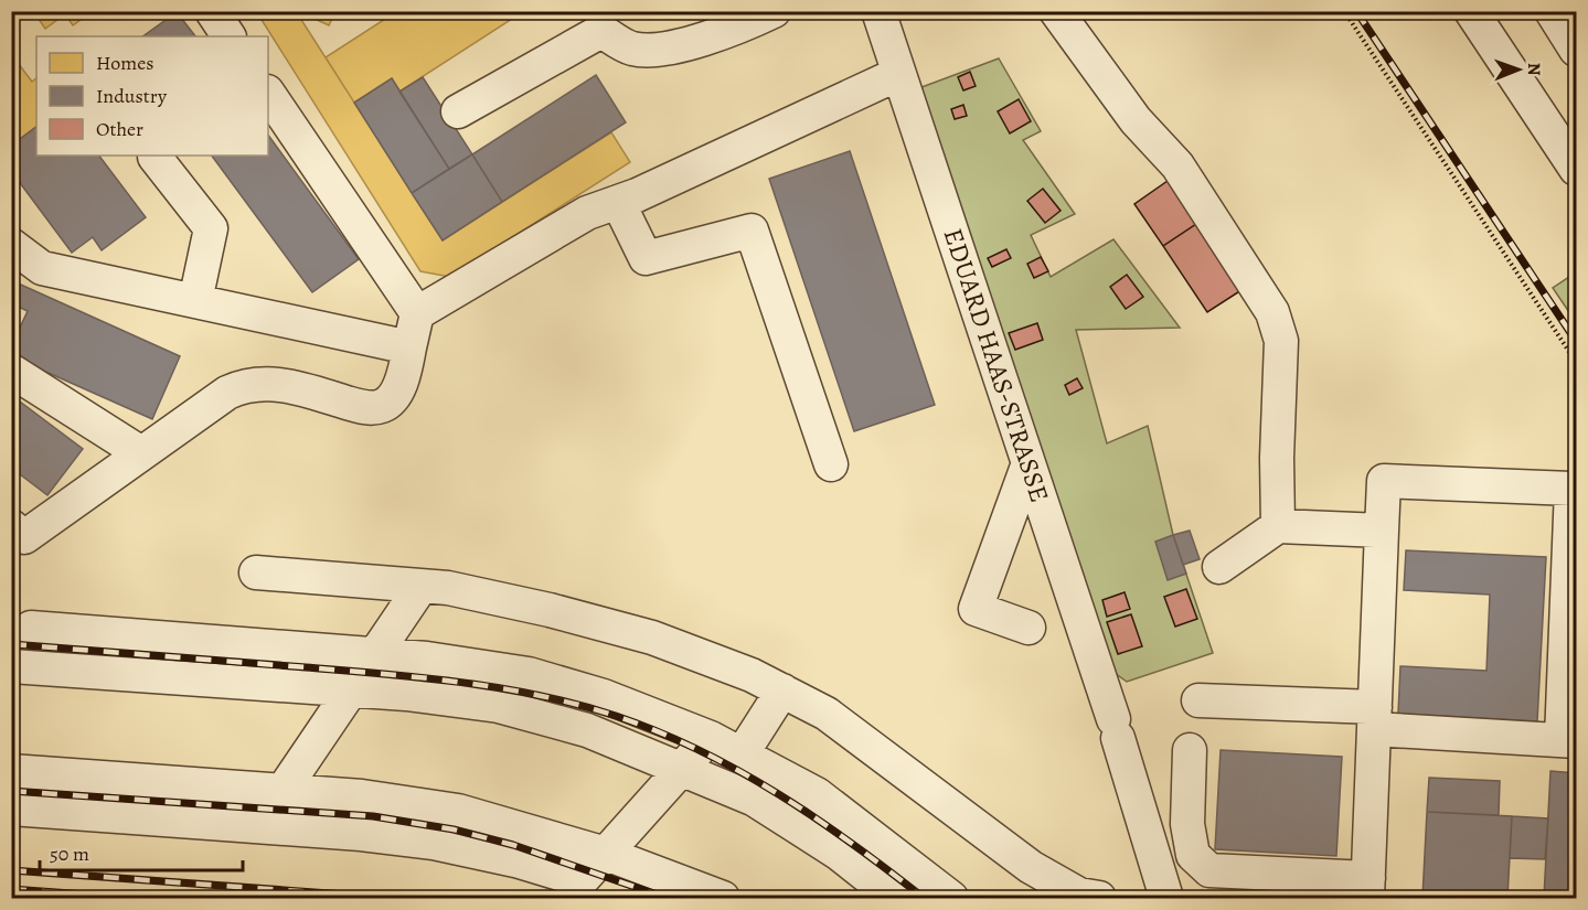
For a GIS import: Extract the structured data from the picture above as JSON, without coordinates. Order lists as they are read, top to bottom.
{
  "streets": {
    "street": ["EDUARD HAAS-STRASSE"]
  },
  "legend": ["Homes", "Industry", "Other"],
  "scale_bar": "50 m",
  "north": "right"
}
